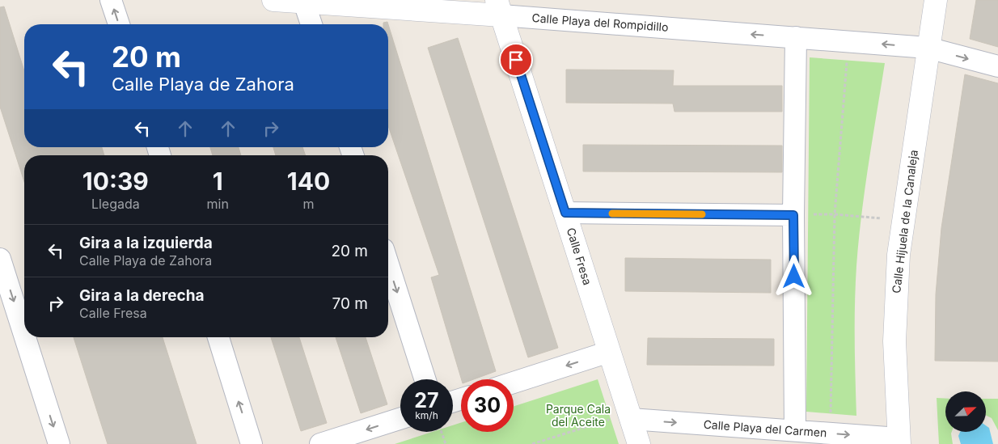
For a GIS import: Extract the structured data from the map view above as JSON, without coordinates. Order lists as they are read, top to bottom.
{
  "streets": {
    "street": [
      "Calle Playa del Rompidillo",
      "Calle Hijuela de la Canaleja",
      "Calle Fresa",
      "Calle Playa del Carmen"
    ]
  },
  "crossings": [
    ["Calle Playa del Rompidillo", "Calle Hijuela de la Canaleja"],
    ["Calle Playa del Rompidillo", "Calle Fresa"],
    ["Calle Hijuela de la Canaleja", "Calle Playa del Carmen"],
    ["Calle Fresa", "Calle Playa del Carmen"]
  ],
  "one_way": ["Calle Playa del Carmen"],
  "parks": ["Parque Cala del Aceite"],
  "north": "top right",
  "page": {
    "turn": ["20 m", "Calle Playa de Zahora"],
    "eta": [
      "10:39",
      "Llegada",
      "1",
      "min",
      "140",
      "m"
    ],
    "list": [
      {
        "name": "Gira a la izquierda",
        "note": "Calle Playa de Zahora",
        "value": "20 m"
      },
      {
        "name": "Gira a la derecha",
        "note": "Calle Fresa",
        "value": "70 m"
      }
    ],
    "speed": "27 km/h",
    "limit": "30"
  }
}
